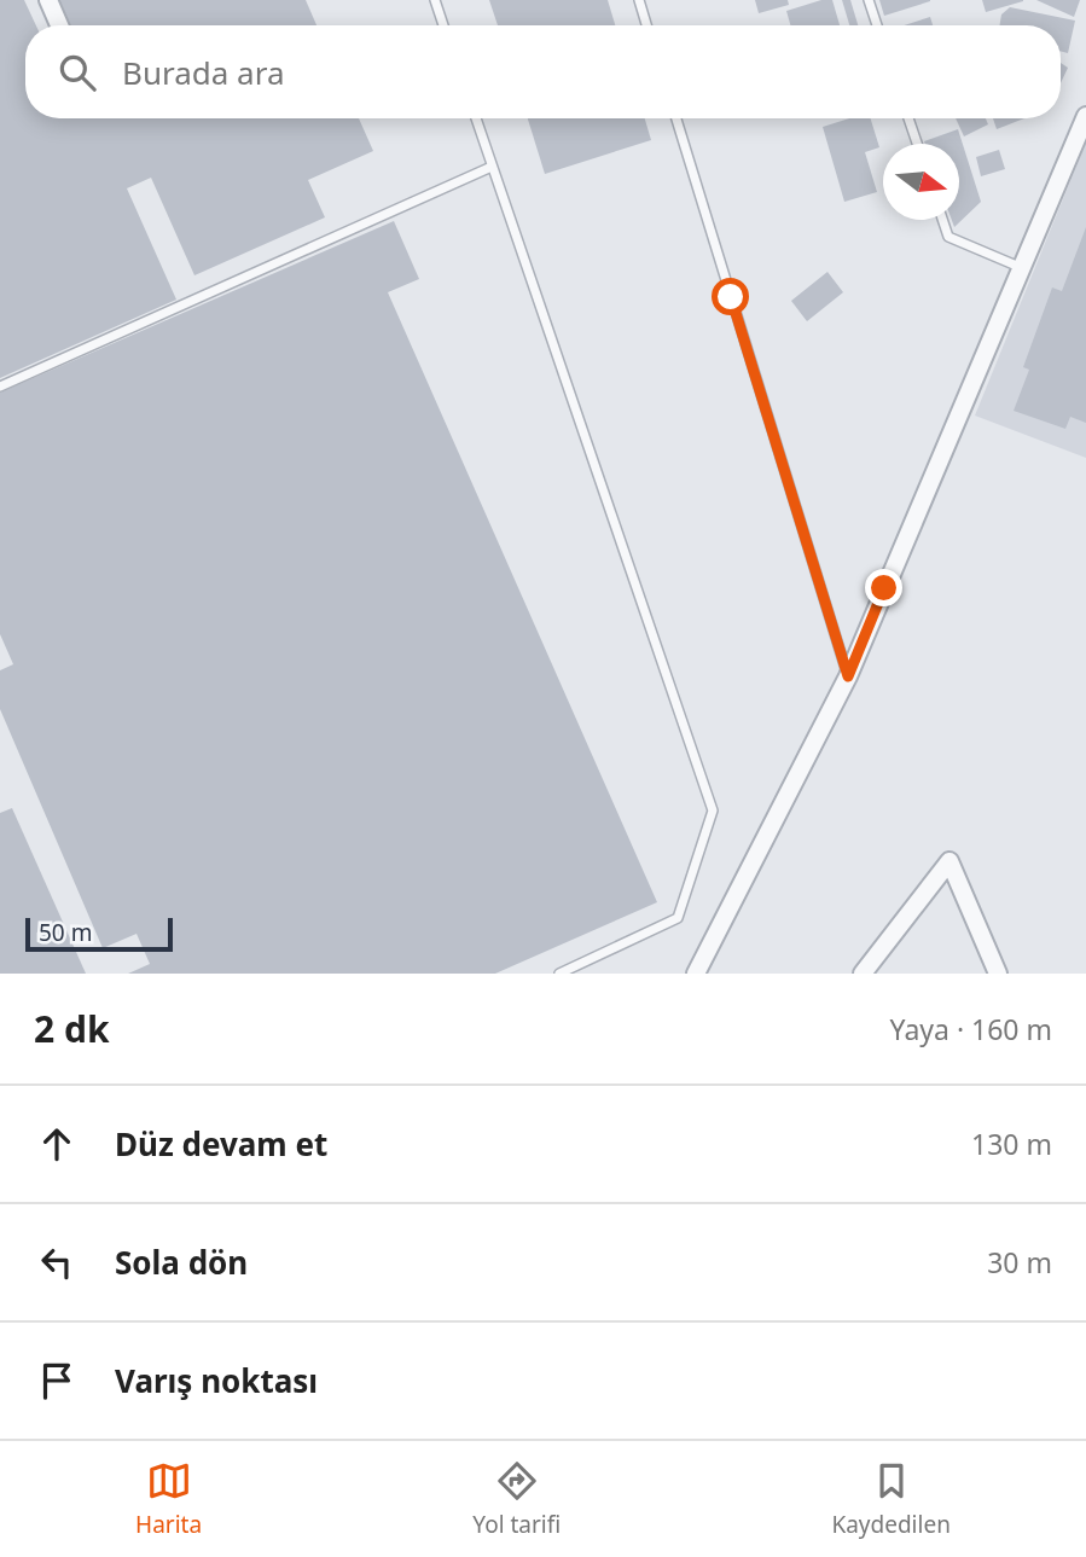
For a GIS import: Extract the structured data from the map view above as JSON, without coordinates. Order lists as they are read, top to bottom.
{
  "scale_bar": "50 m",
  "north": "right",
  "page": {
    "search": "Burada ara",
    "scale": "50 m",
    "heading": ["2 dk", "Yaya · 160 m"],
    "list": [
      ["Düz devam et", "130 m"],
      ["Sola dön", "30 m"],
      "Varış noktası"
    ],
    "nav": ["Harita", "Yol tarifi", "Kaydedilen"]
  }
}
